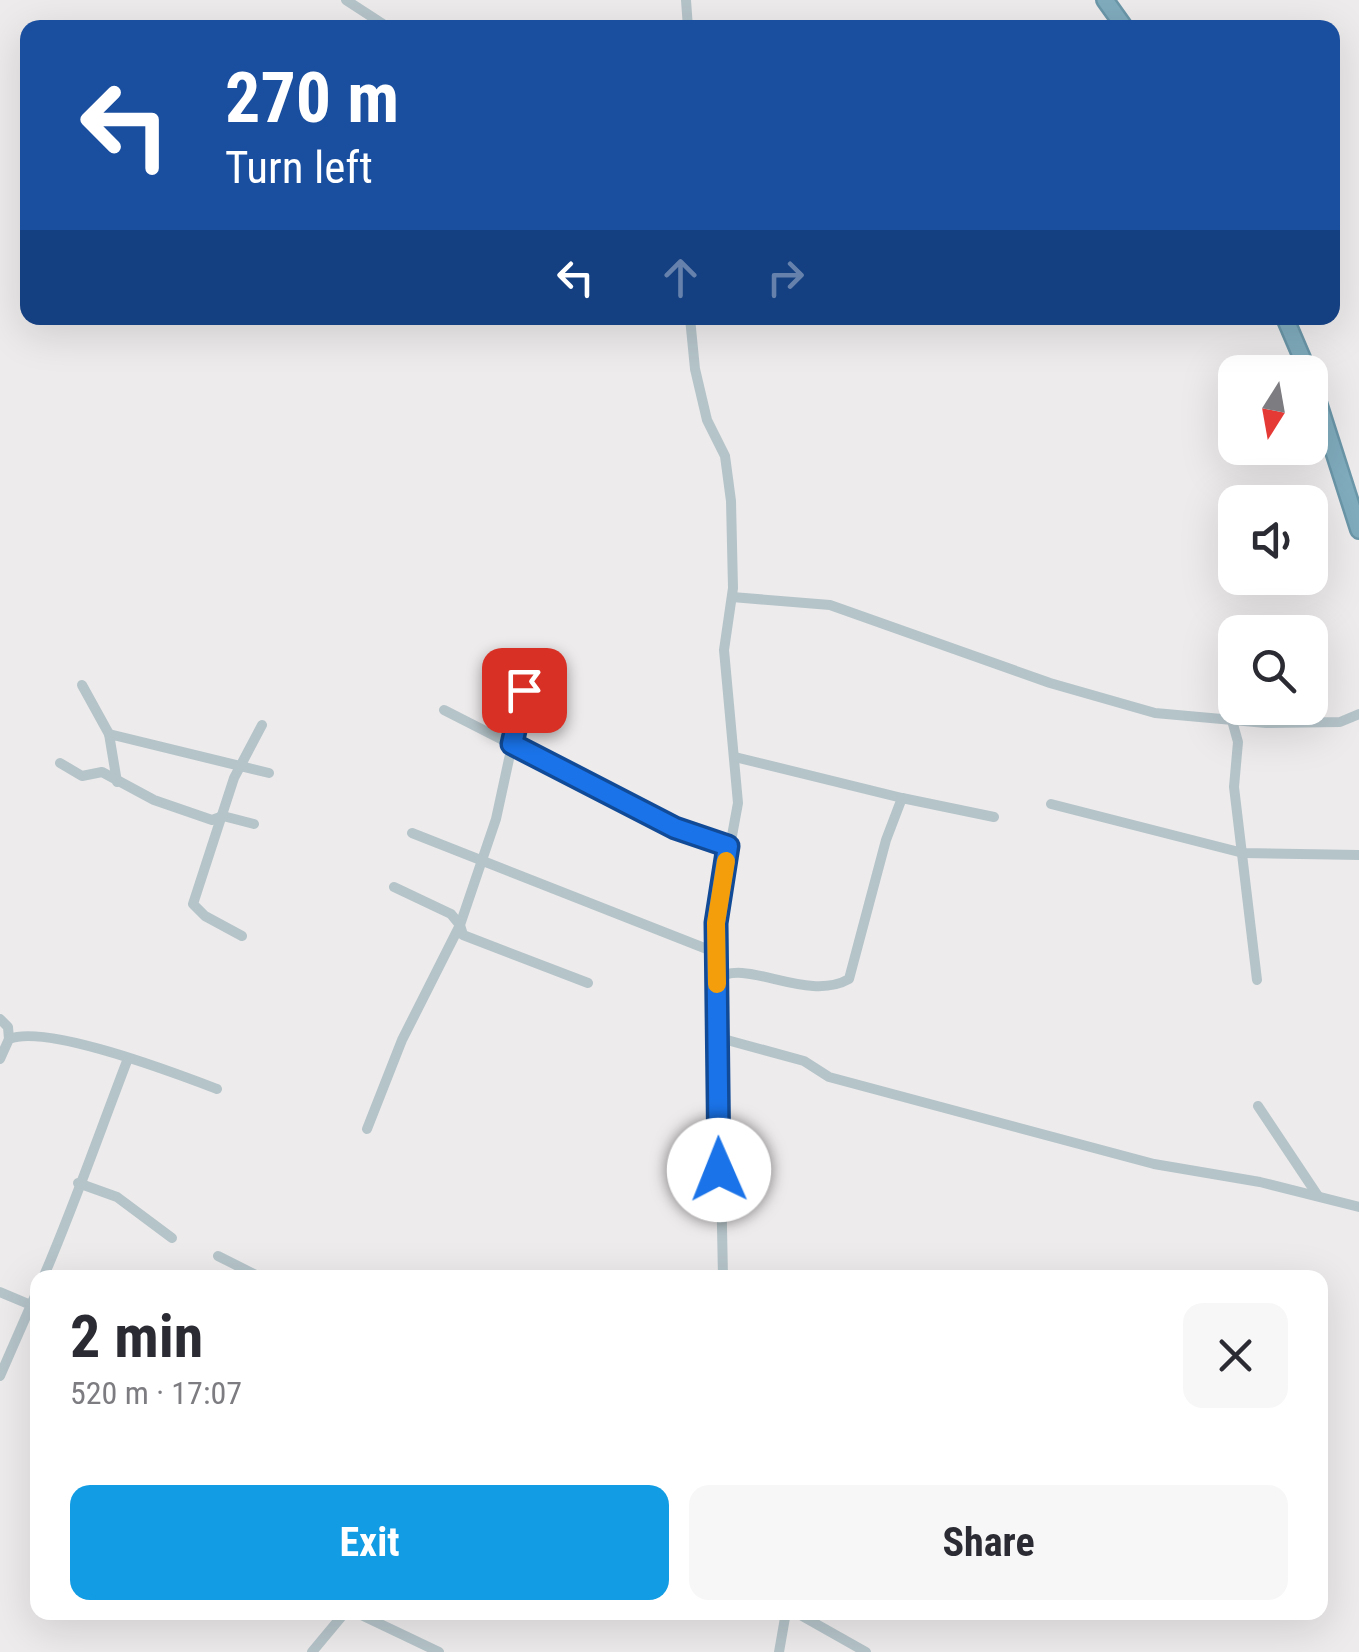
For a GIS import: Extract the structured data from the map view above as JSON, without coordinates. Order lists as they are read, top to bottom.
{
  "north": "bottom",
  "page": {
    "turn": ["270 m", "Turn left"],
    "heading": ["2 min", "520 m · 17:07"],
    "buttons": ["Exit", "Share"]
  }
}
